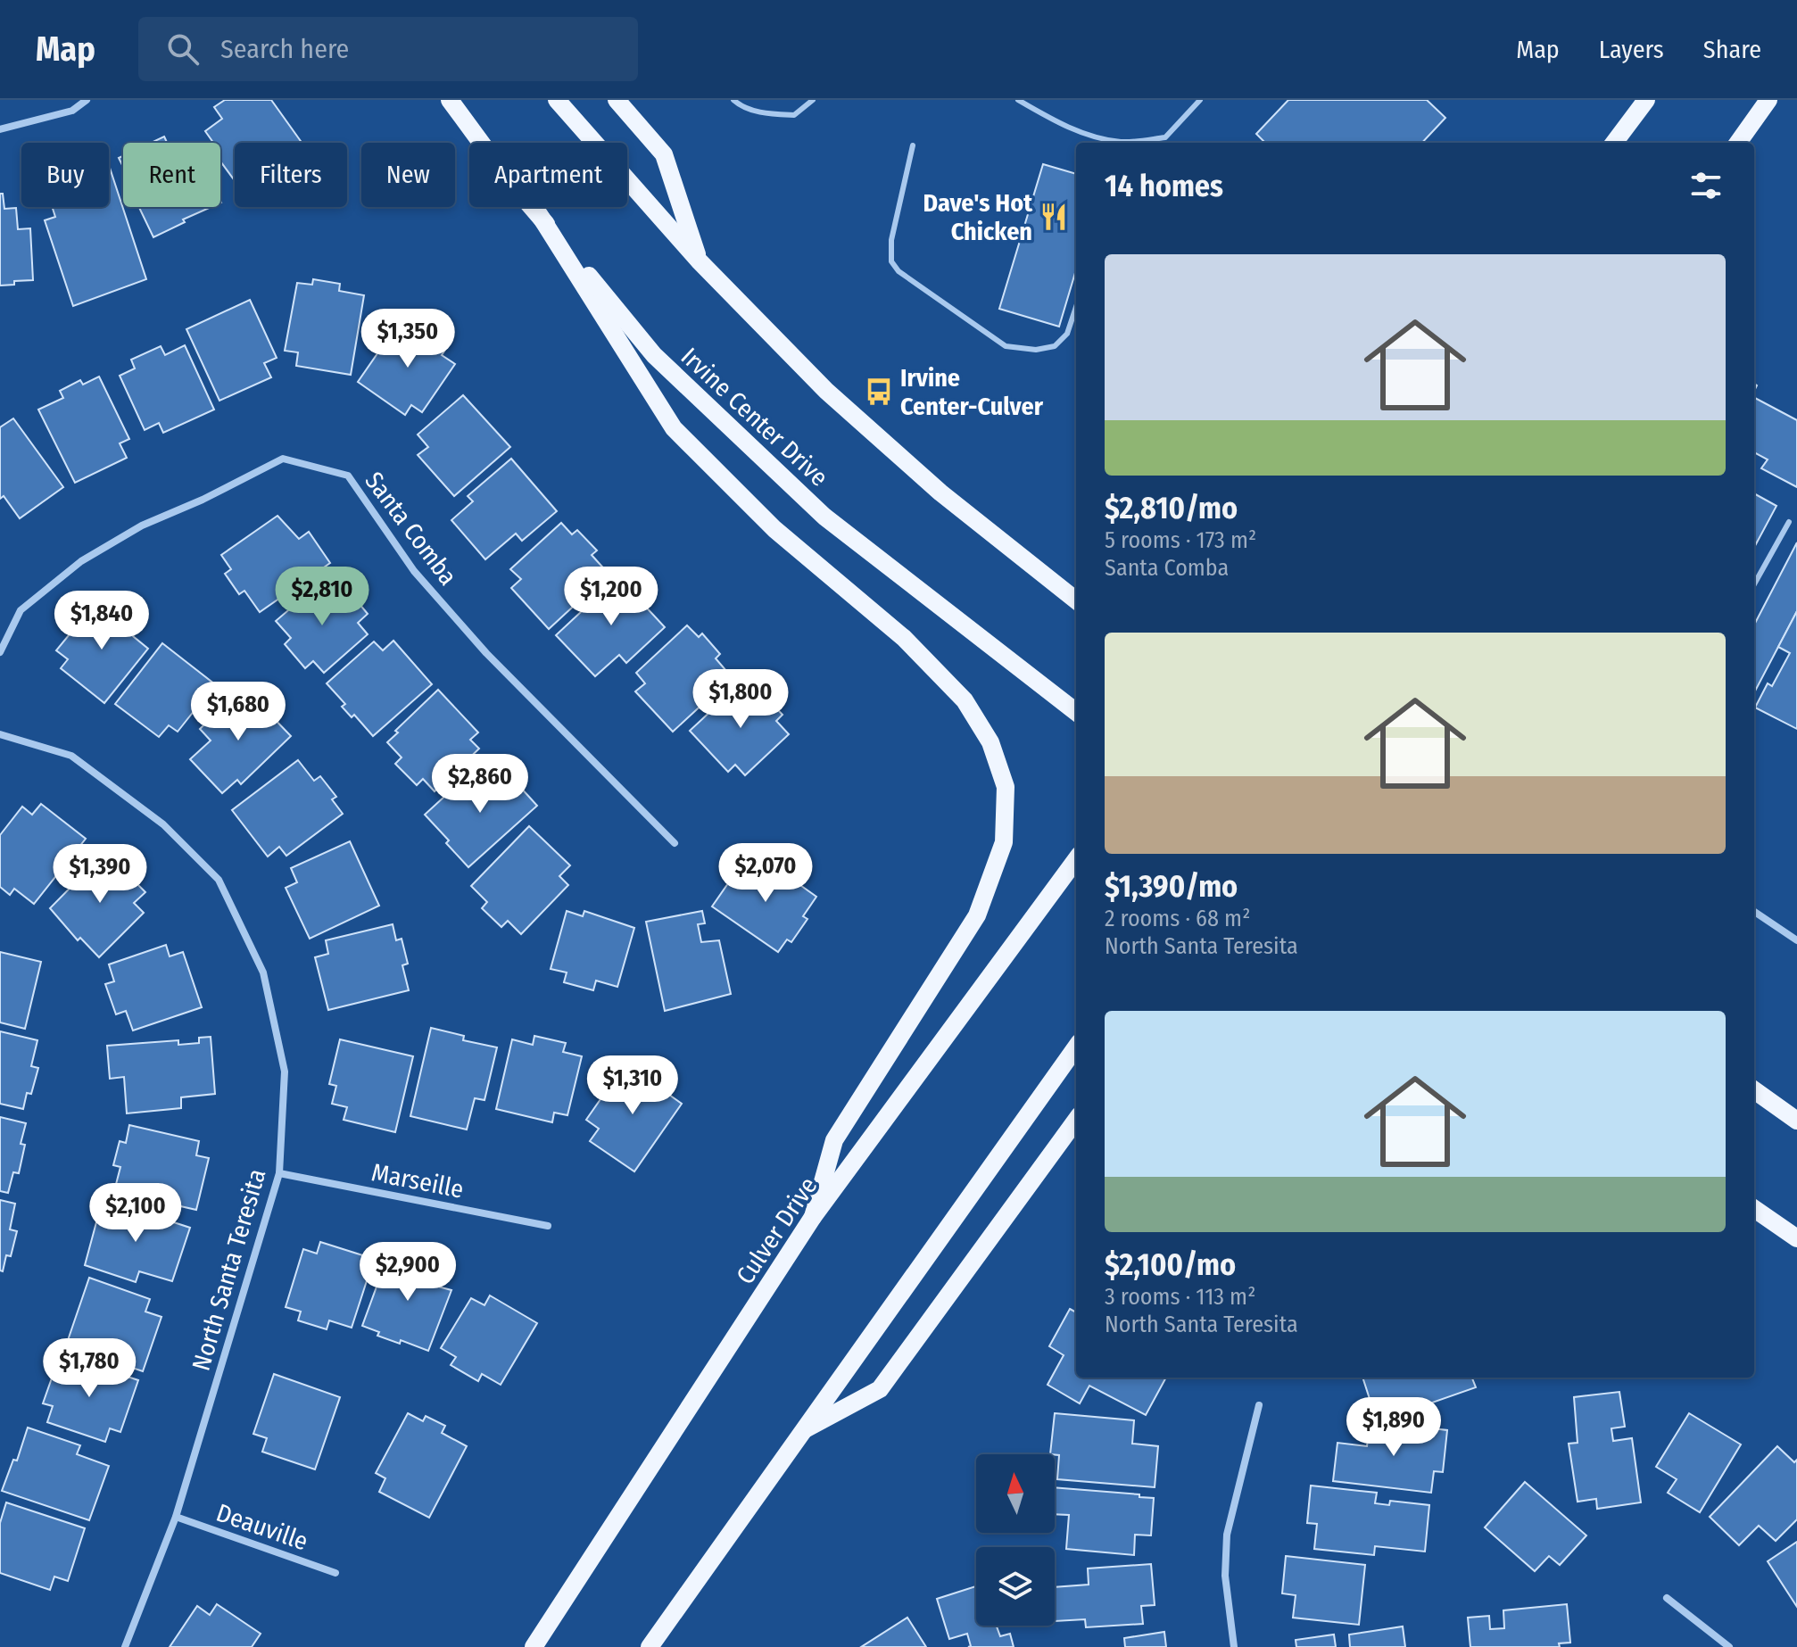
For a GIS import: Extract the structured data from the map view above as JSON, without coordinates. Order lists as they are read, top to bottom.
{
  "streets": {
    "main road": ["Irvine Center Drive", "Culver Drive"],
    "street": [
      "Santa Comba",
      "Marseille",
      "North Santa Teresita",
      "Deauville"
    ]
  },
  "crossings": [
    ["Marseille", "North Santa Teresita"],
    ["North Santa Teresita", "Deauville"]
  ],
  "places": {
    "restaurant": ["Dave's Hot Chicken"],
    "bus stop": ["Irvine Center-Culver"]
  },
  "north": "top",
  "page": {
    "header": "Map",
    "search": "Search here",
    "nav": ["Map", "Layers", "Share"],
    "chip": [
      "Buy",
      "Rent",
      "Filters",
      "New",
      "Apartment"
    ],
    "heading": "14 homes",
    "list": [
      {
        "name": "$2,810/mo",
        "note": "5 rooms · 173 m² · Santa Comba"
      },
      {
        "name": "$1,390/mo",
        "note": "2 rooms · 68 m² · North Santa Teresita"
      },
      {
        "name": "$2,100/mo",
        "note": "3 rooms · 113 m² · North Santa Teresita"
      }
    ],
    "price": [
      "$1,350",
      "$2,810",
      "$1,200",
      "$1,840",
      "$1,800",
      "$1,680",
      "$2,860",
      "$2,070",
      "$1,390",
      "$1,310",
      "$2,100",
      "$2,900",
      "$1,780",
      "$1,890"
    ]
  }
}
